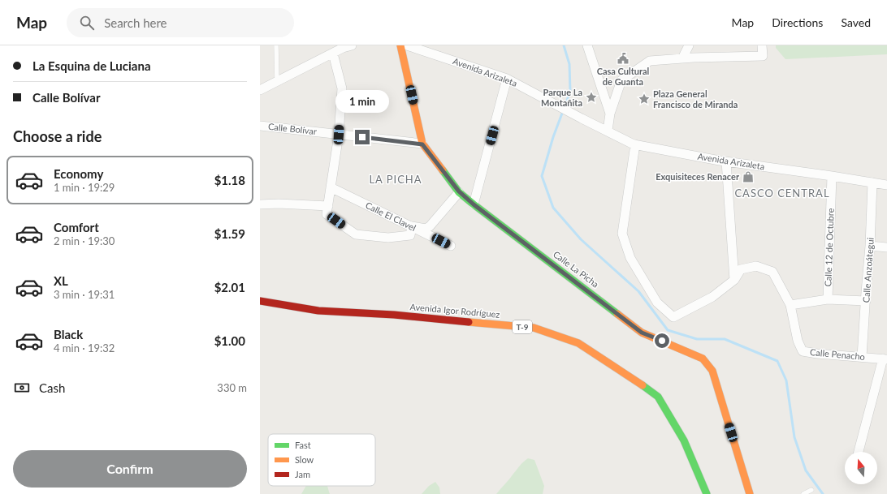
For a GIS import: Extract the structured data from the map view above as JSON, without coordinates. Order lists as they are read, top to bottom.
{
  "streets": {
    "main road": ["Calle La Picha", "Avenida Igor Rodríguez", "T-9"],
    "street": [
      "Avenida Arizaleta",
      "Calle Bolívar",
      "Calle El Clavel",
      "Calle 12 de Octubre",
      "Calle Anzoátegui",
      "Calle Penacho"
    ]
  },
  "crossings": [
    ["Avenida Arizaleta", "Calle 12 de Octubre"],
    ["Avenida Arizaleta", "Calle Anzoátegui"],
    ["Avenida Arizaleta", "Calle Penacho"],
    ["Calle Bolívar", "Calle La Picha"],
    ["Calle Anzoátegui", "Calle Penacho"]
  ],
  "districts": ["LA PICHA", "CASCO CENTRAL"],
  "places": {
    "public building": ["Casa Cultural de Guanta"],
    "place": ["Parque La Montañita", "Plaza General Francisco de Miranda"],
    "shop": ["Exquisiteces Renacer"]
  },
  "legend": ["Fast", "Slow", "Jam"],
  "north": "top",
  "page": {
    "header": "Map",
    "search": "Search here",
    "nav": ["Map", "Directions", "Saved"],
    "banner": ["La Esquina de Luciana", "Calle Bolívar"],
    "bubble": "1 min",
    "heading": "Choose a ride",
    "list": [
      {
        "name": "Economy",
        "note": "1 min · 19:29",
        "value": "$1.18"
      },
      {
        "name": "Comfort",
        "note": "2 min · 19:30",
        "value": "$1.59"
      },
      {
        "name": "XL",
        "note": "3 min · 19:31",
        "value": "$2.01"
      },
      {
        "name": "Black",
        "note": "4 min · 19:32",
        "value": "$1.00"
      }
    ],
    "pay": ["Cash", "330 m"],
    "buttons": "Confirm"
  }
}
